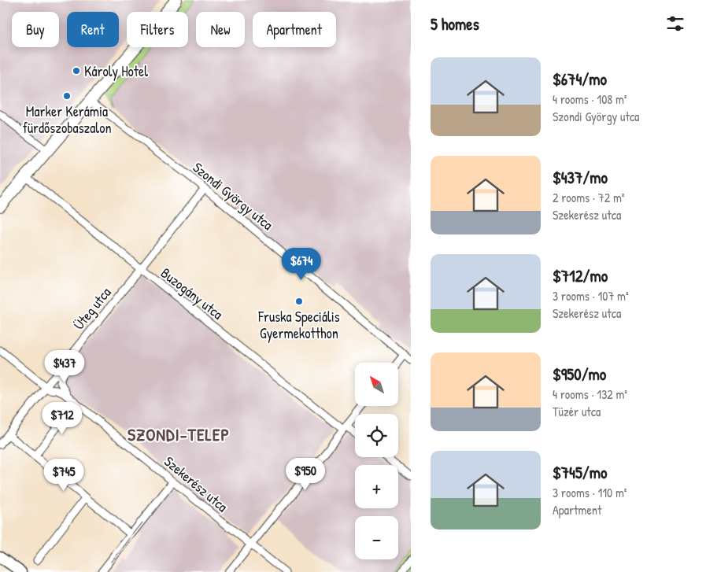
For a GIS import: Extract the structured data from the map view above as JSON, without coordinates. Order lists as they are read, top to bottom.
{
  "streets": {
    "street": [
      "Szondi György utca",
      "Buzogány utca",
      "Üteg utca",
      "Szekerész utca"
    ]
  },
  "crossings": [
    ["Szondi György utca", "Üteg utca"],
    ["Buzogány utca", "Üteg utca"],
    ["Üteg utca", "Szekerész utca"]
  ],
  "districts": ["SZONDI-TELEP"],
  "places": ["Károly Hotel", "Marker Kerámia fürdőszobaszalon", "Fruska Speciális Gyermekotthon"],
  "north": "top left",
  "page": {
    "heading": "5 homes",
    "chip": [
      "Buy",
      "Rent",
      "Filters",
      "New",
      "Apartment"
    ],
    "list": [
      {
        "name": "$674/mo",
        "note": "4 rooms · 108 m² · Szondi György utca"
      },
      {
        "name": "$437/mo",
        "note": "2 rooms · 72 m² · Szekerész utca"
      },
      {
        "name": "$712/mo",
        "note": "3 rooms · 107 m² · Szekerész utca"
      },
      {
        "name": "$950/mo",
        "note": "4 rooms · 132 m² · Tüzér utca"
      },
      {
        "name": "$745/mo",
        "note": "3 rooms · 110 m² · Apartment"
      }
    ],
    "price": [
      "$674",
      "$437",
      "$712",
      "$950",
      "$745"
    ],
    "map_buttons": ["+", "−"]
  }
}
